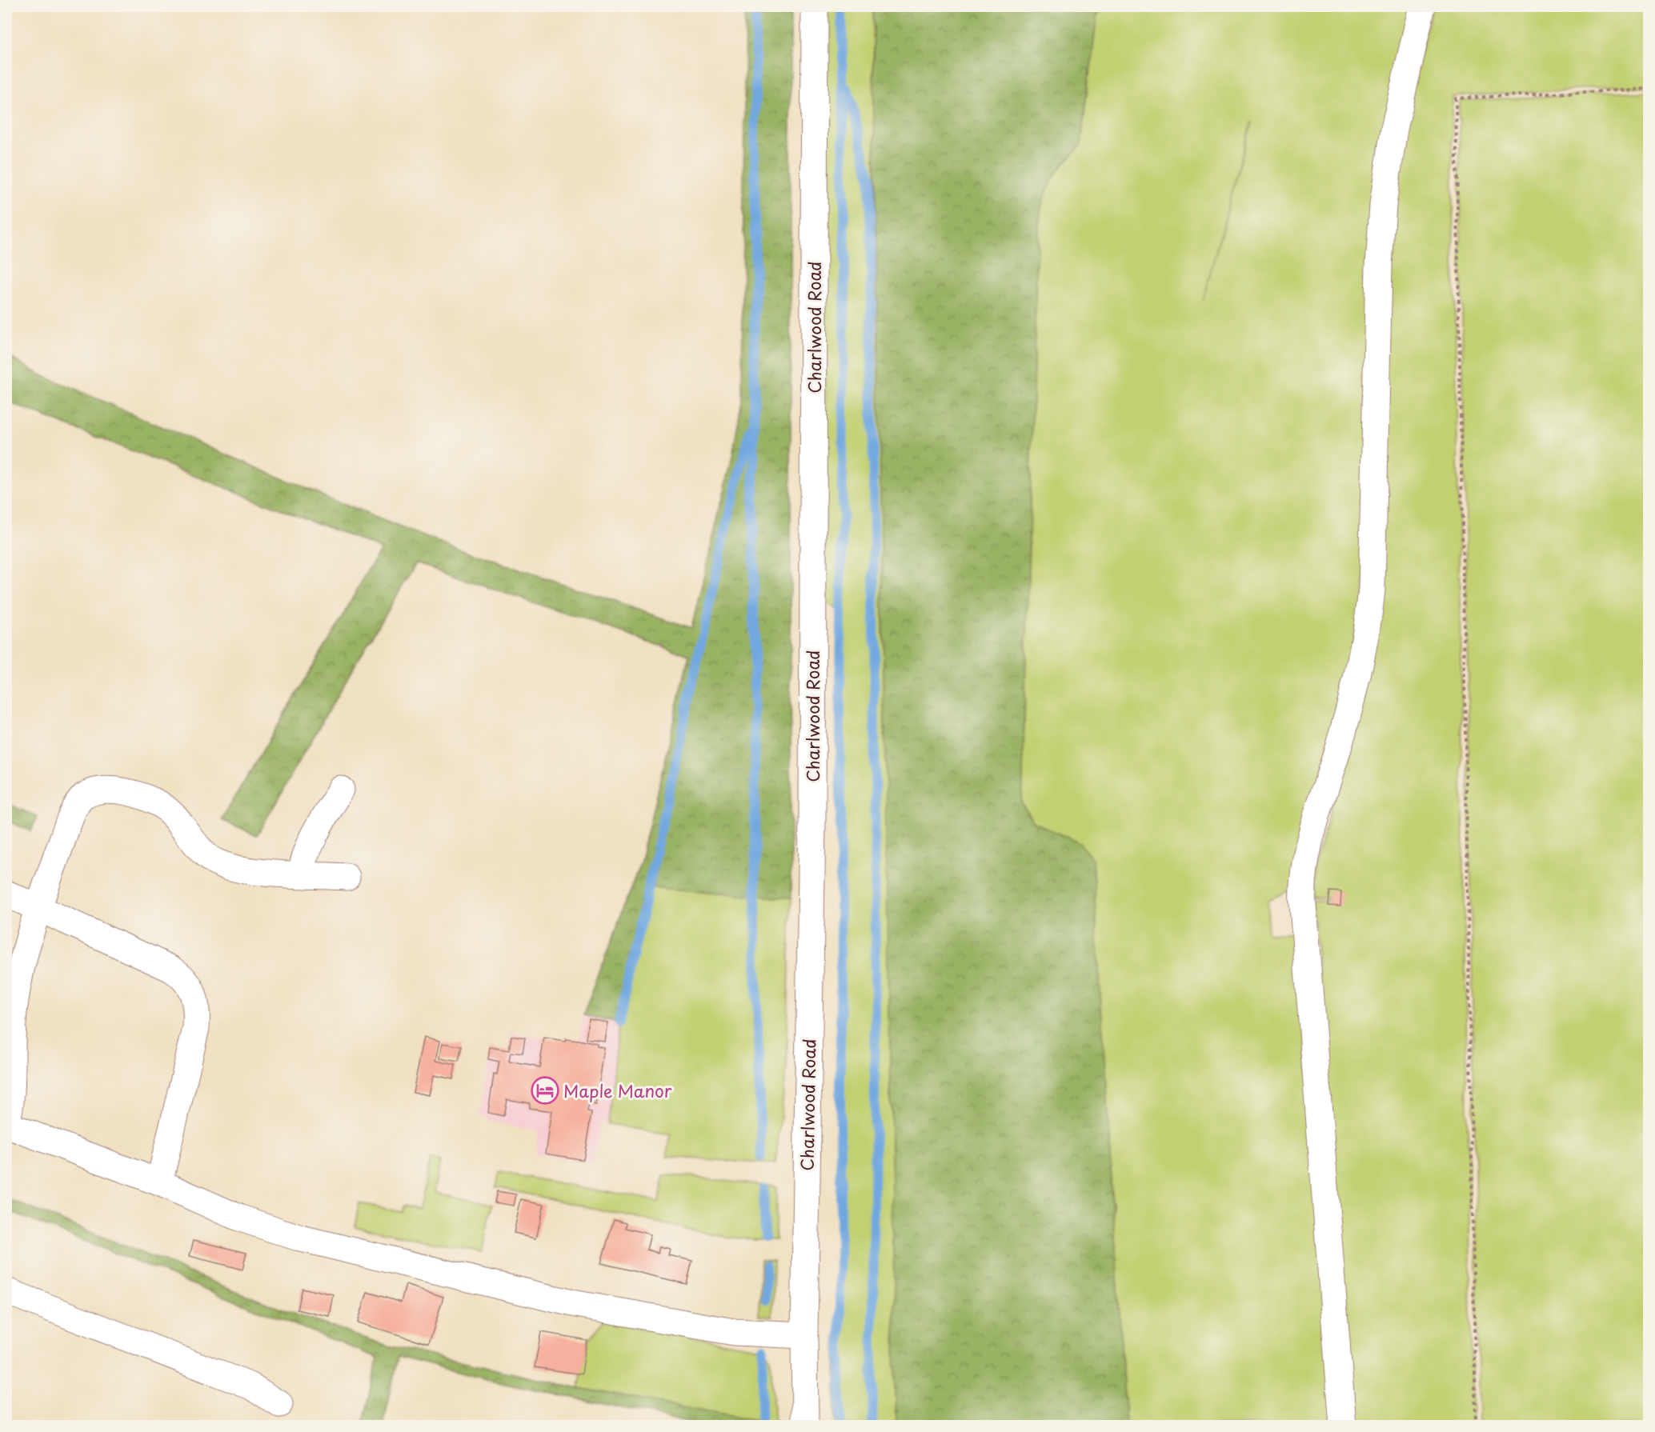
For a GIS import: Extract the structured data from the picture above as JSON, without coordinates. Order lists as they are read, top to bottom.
{
  "streets": {
    "street": ["Charlwood Road"]
  },
  "places": {
    "hotel": ["Maple Manor"]
  }
}
